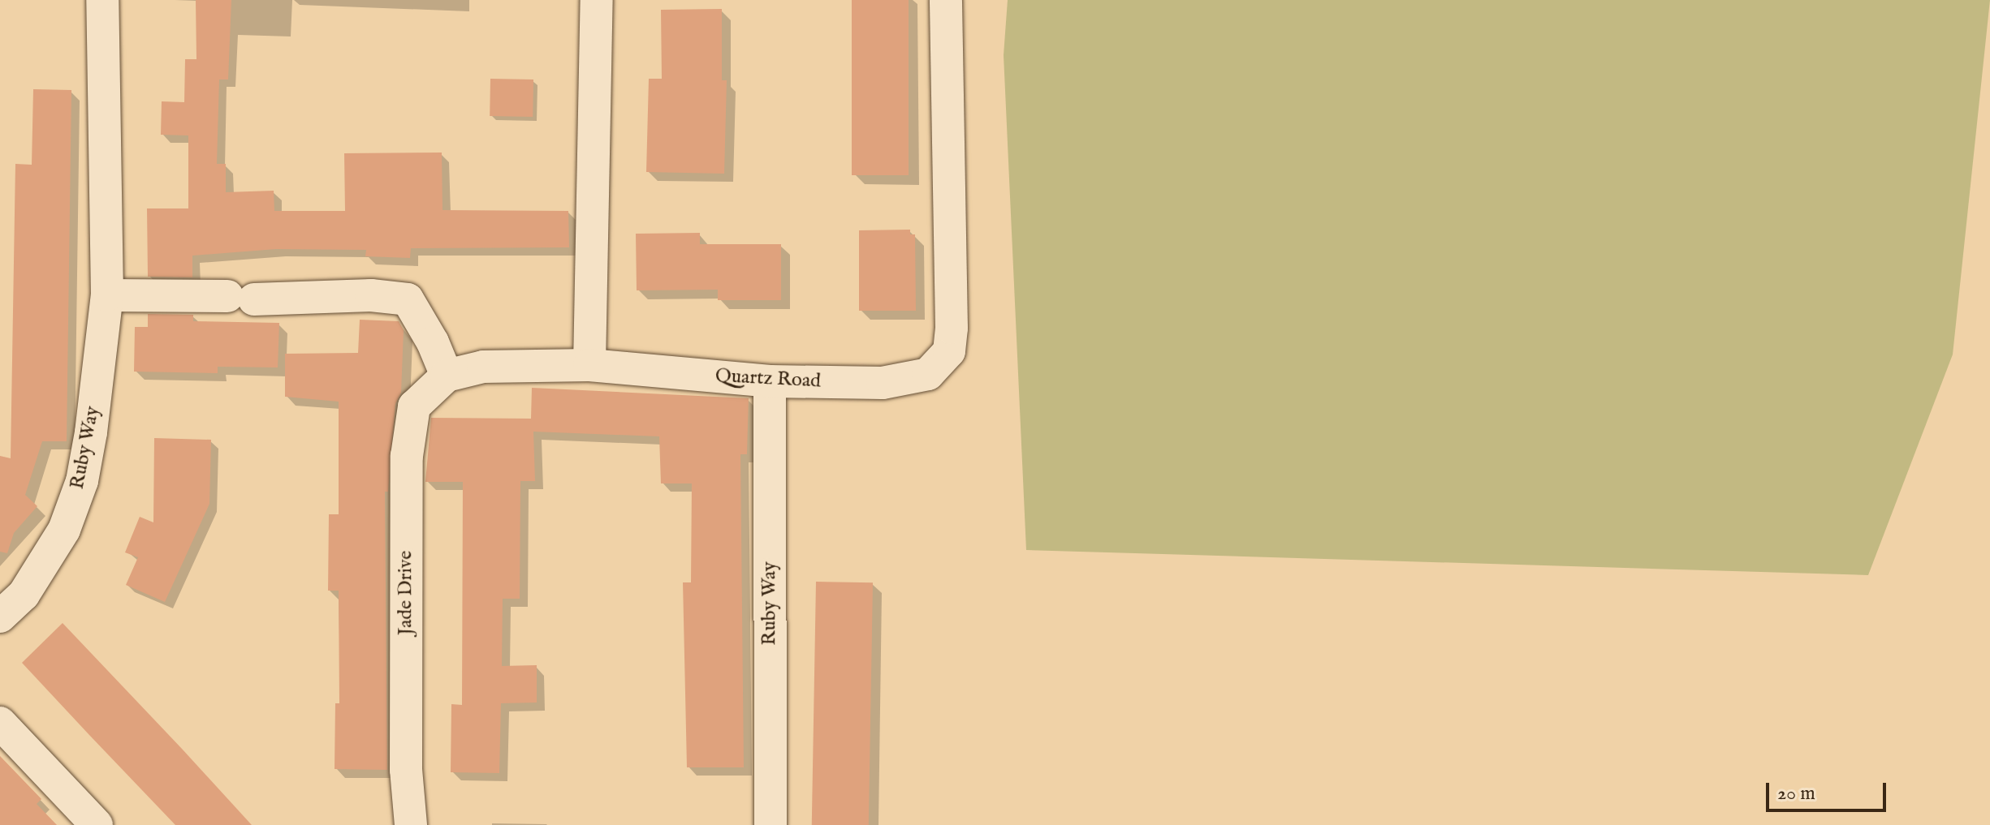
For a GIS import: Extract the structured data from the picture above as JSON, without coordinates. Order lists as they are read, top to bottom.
{
  "streets": {
    "street": ["Quartz Road", "Ruby Way", "Jade Drive"]
  },
  "crossings": [
    ["Quartz Road", "Ruby Way"],
    ["Quartz Road", "Jade Drive"]
  ],
  "scale_bar": "20 m"
}
